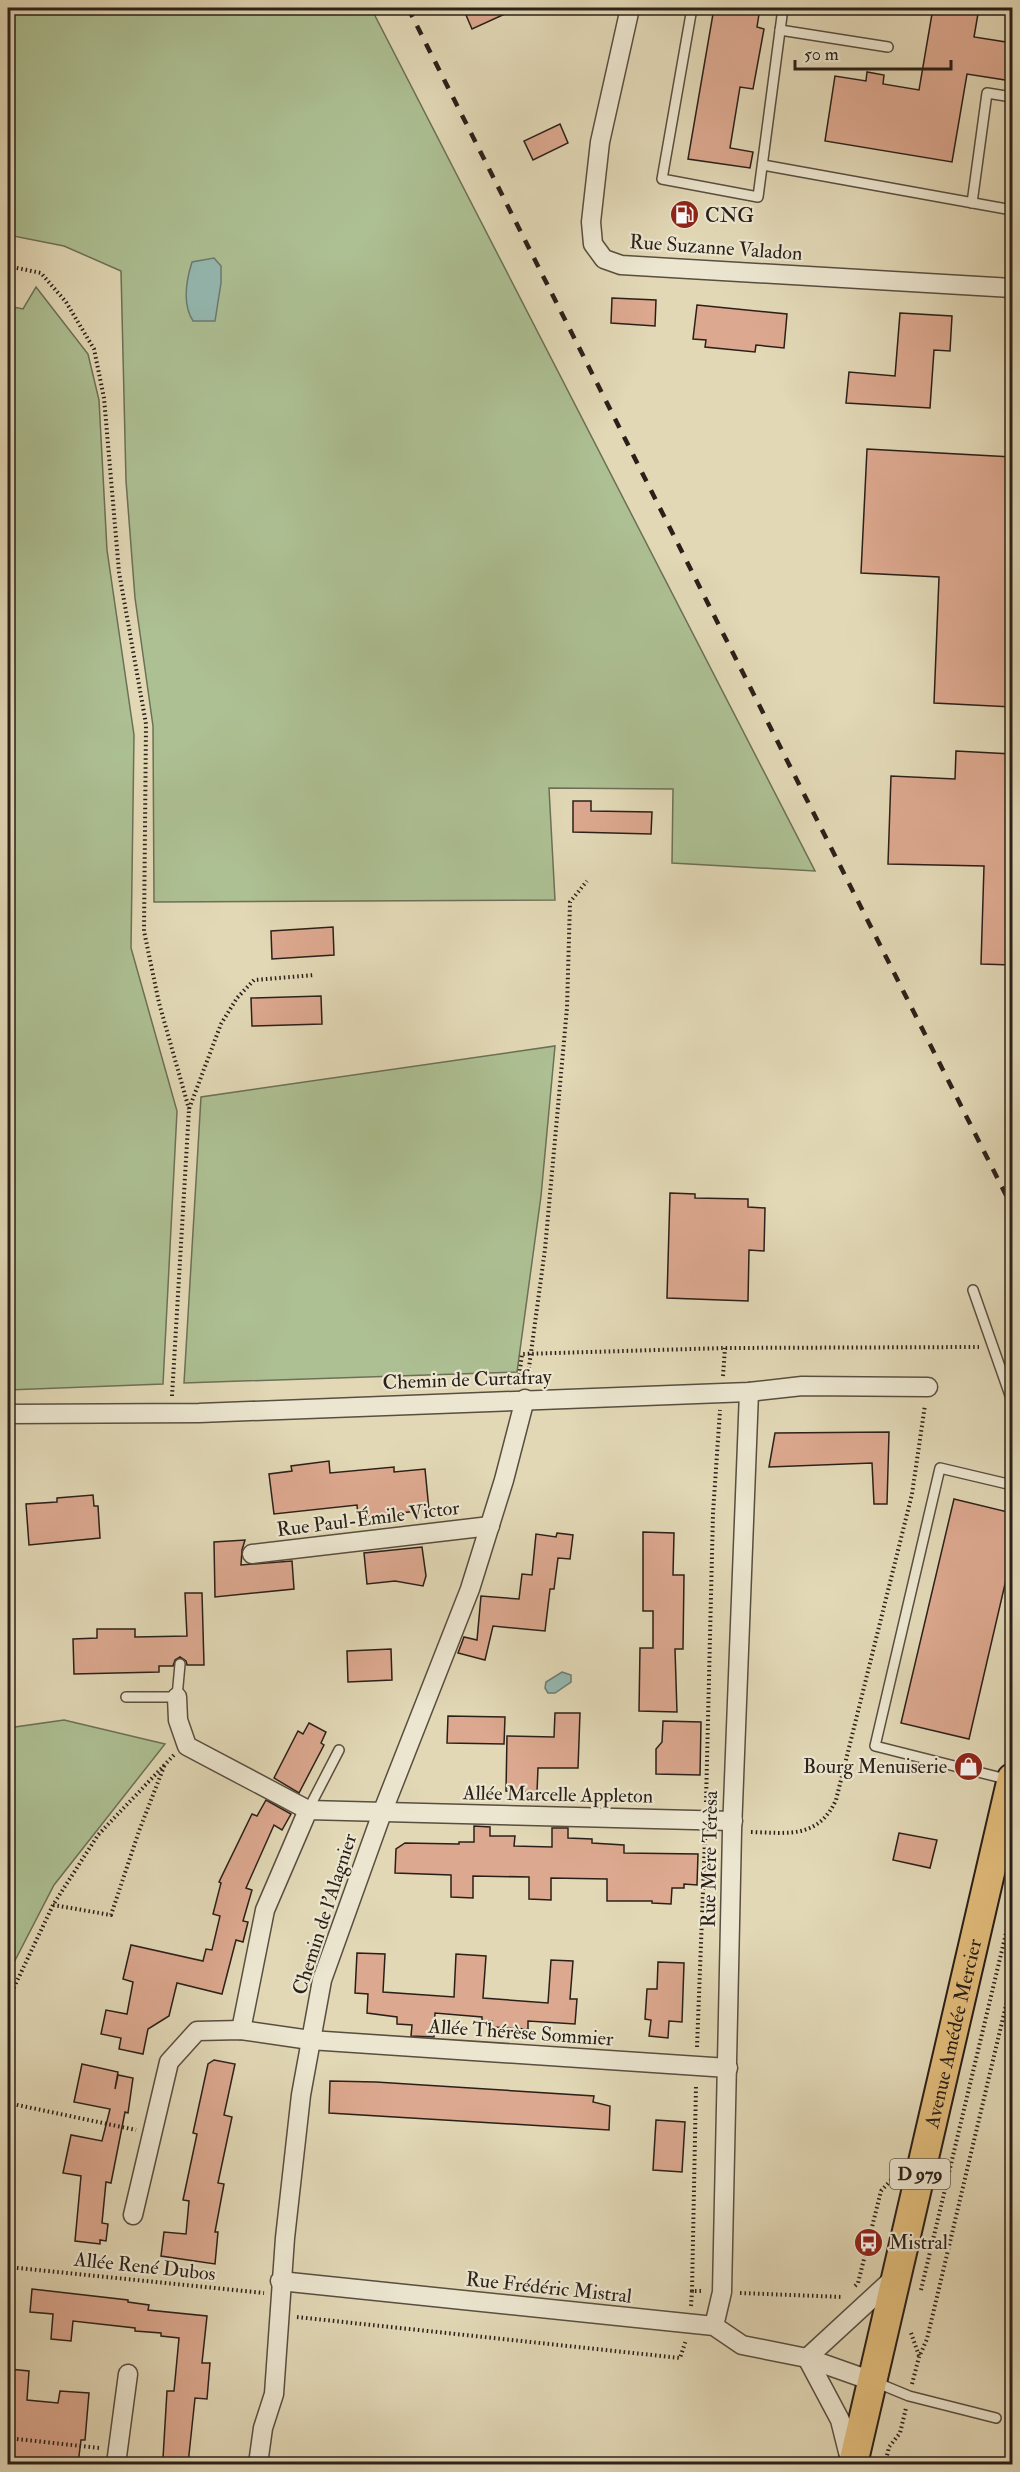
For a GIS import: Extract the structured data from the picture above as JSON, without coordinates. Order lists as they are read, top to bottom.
{
  "streets": {
    "main road": ["Avenue Amédée Mercier", "D 979"],
    "street": [
      "Rue Suzanne Valadon",
      "Chemin de Curtafray",
      "Rue Paul-Émile Victor",
      "Allée Marcelle Appleton",
      "Rue Mère Térèsa",
      "Chemin de l'Alagnier",
      "Allée Thérèse Sommier",
      "Rue Frédéric Mistral"
    ],
    "path": ["Allée René Dubos"]
  },
  "crossings": [
    ["Chemin de Curtafray", "Rue Mère Térèsa"],
    ["Chemin de Curtafray", "Chemin de l'Alagnier"],
    ["Rue Paul-Émile Victor", "Chemin de l'Alagnier"],
    ["Allée Marcelle Appleton", "Rue Mère Térèsa"],
    ["Allée Marcelle Appleton", "Chemin de l'Alagnier"],
    ["Rue Mère Térèsa", "Allée Thérèse Sommier"],
    ["Rue Mère Térèsa", "Rue Frédéric Mistral"],
    ["Chemin de l'Alagnier", "Allée Thérèse Sommier"],
    ["Chemin de l'Alagnier", "Allée René Dubos"],
    ["Chemin de l'Alagnier", "Rue Frédéric Mistral"],
    ["Avenue Amédée Mercier", "Rue Frédéric Mistral"],
    ["Allée René Dubos", "Rue Frédéric Mistral"]
  ],
  "places": {
    "fuel station": ["CNG"],
    "shop": ["Bourg Menuiserie"],
    "bus stop": ["Mistral"]
  },
  "scale_bar": "50 m"
}
